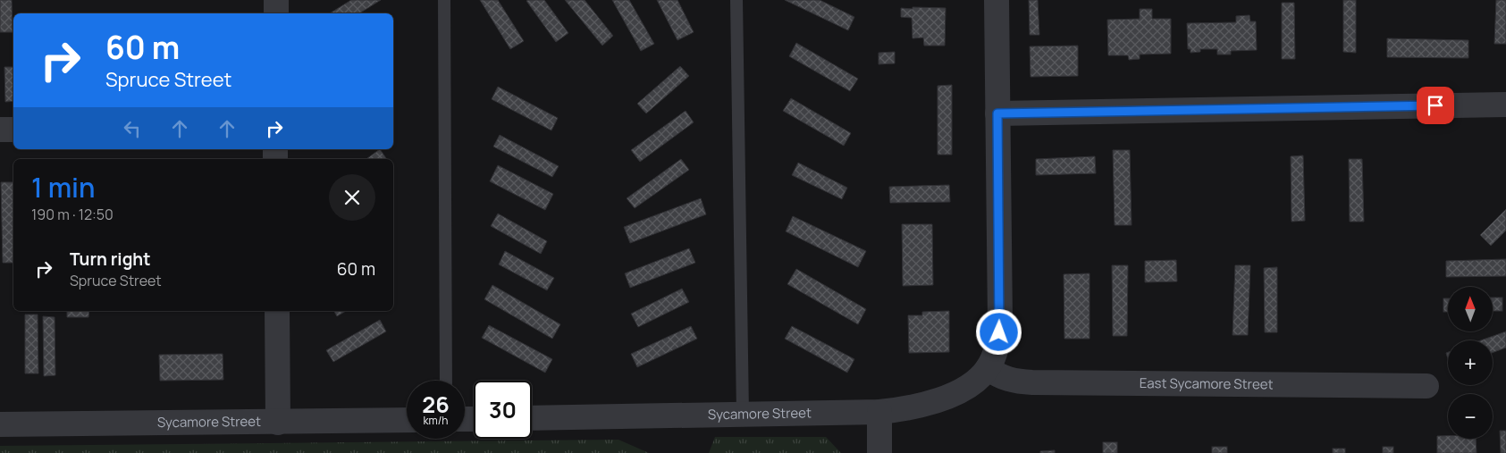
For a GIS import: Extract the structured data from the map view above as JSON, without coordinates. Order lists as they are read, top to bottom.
{
  "streets": {
    "street": ["East Sycamore Street", "Sycamore Street"]
  },
  "crossings": [
    ["East Sycamore Street", "Sycamore Street"]
  ],
  "north": "top",
  "page": {
    "turn": ["60 m", "Spruce Street"],
    "heading": ["1 min", "190 m · 12:50"],
    "list": [
      {
        "name": "Turn right",
        "note": "Spruce Street",
        "value": "60 m"
      }
    ],
    "map_buttons": ["+", "−"],
    "speed": "26 km/h",
    "limit": "30"
  }
}
